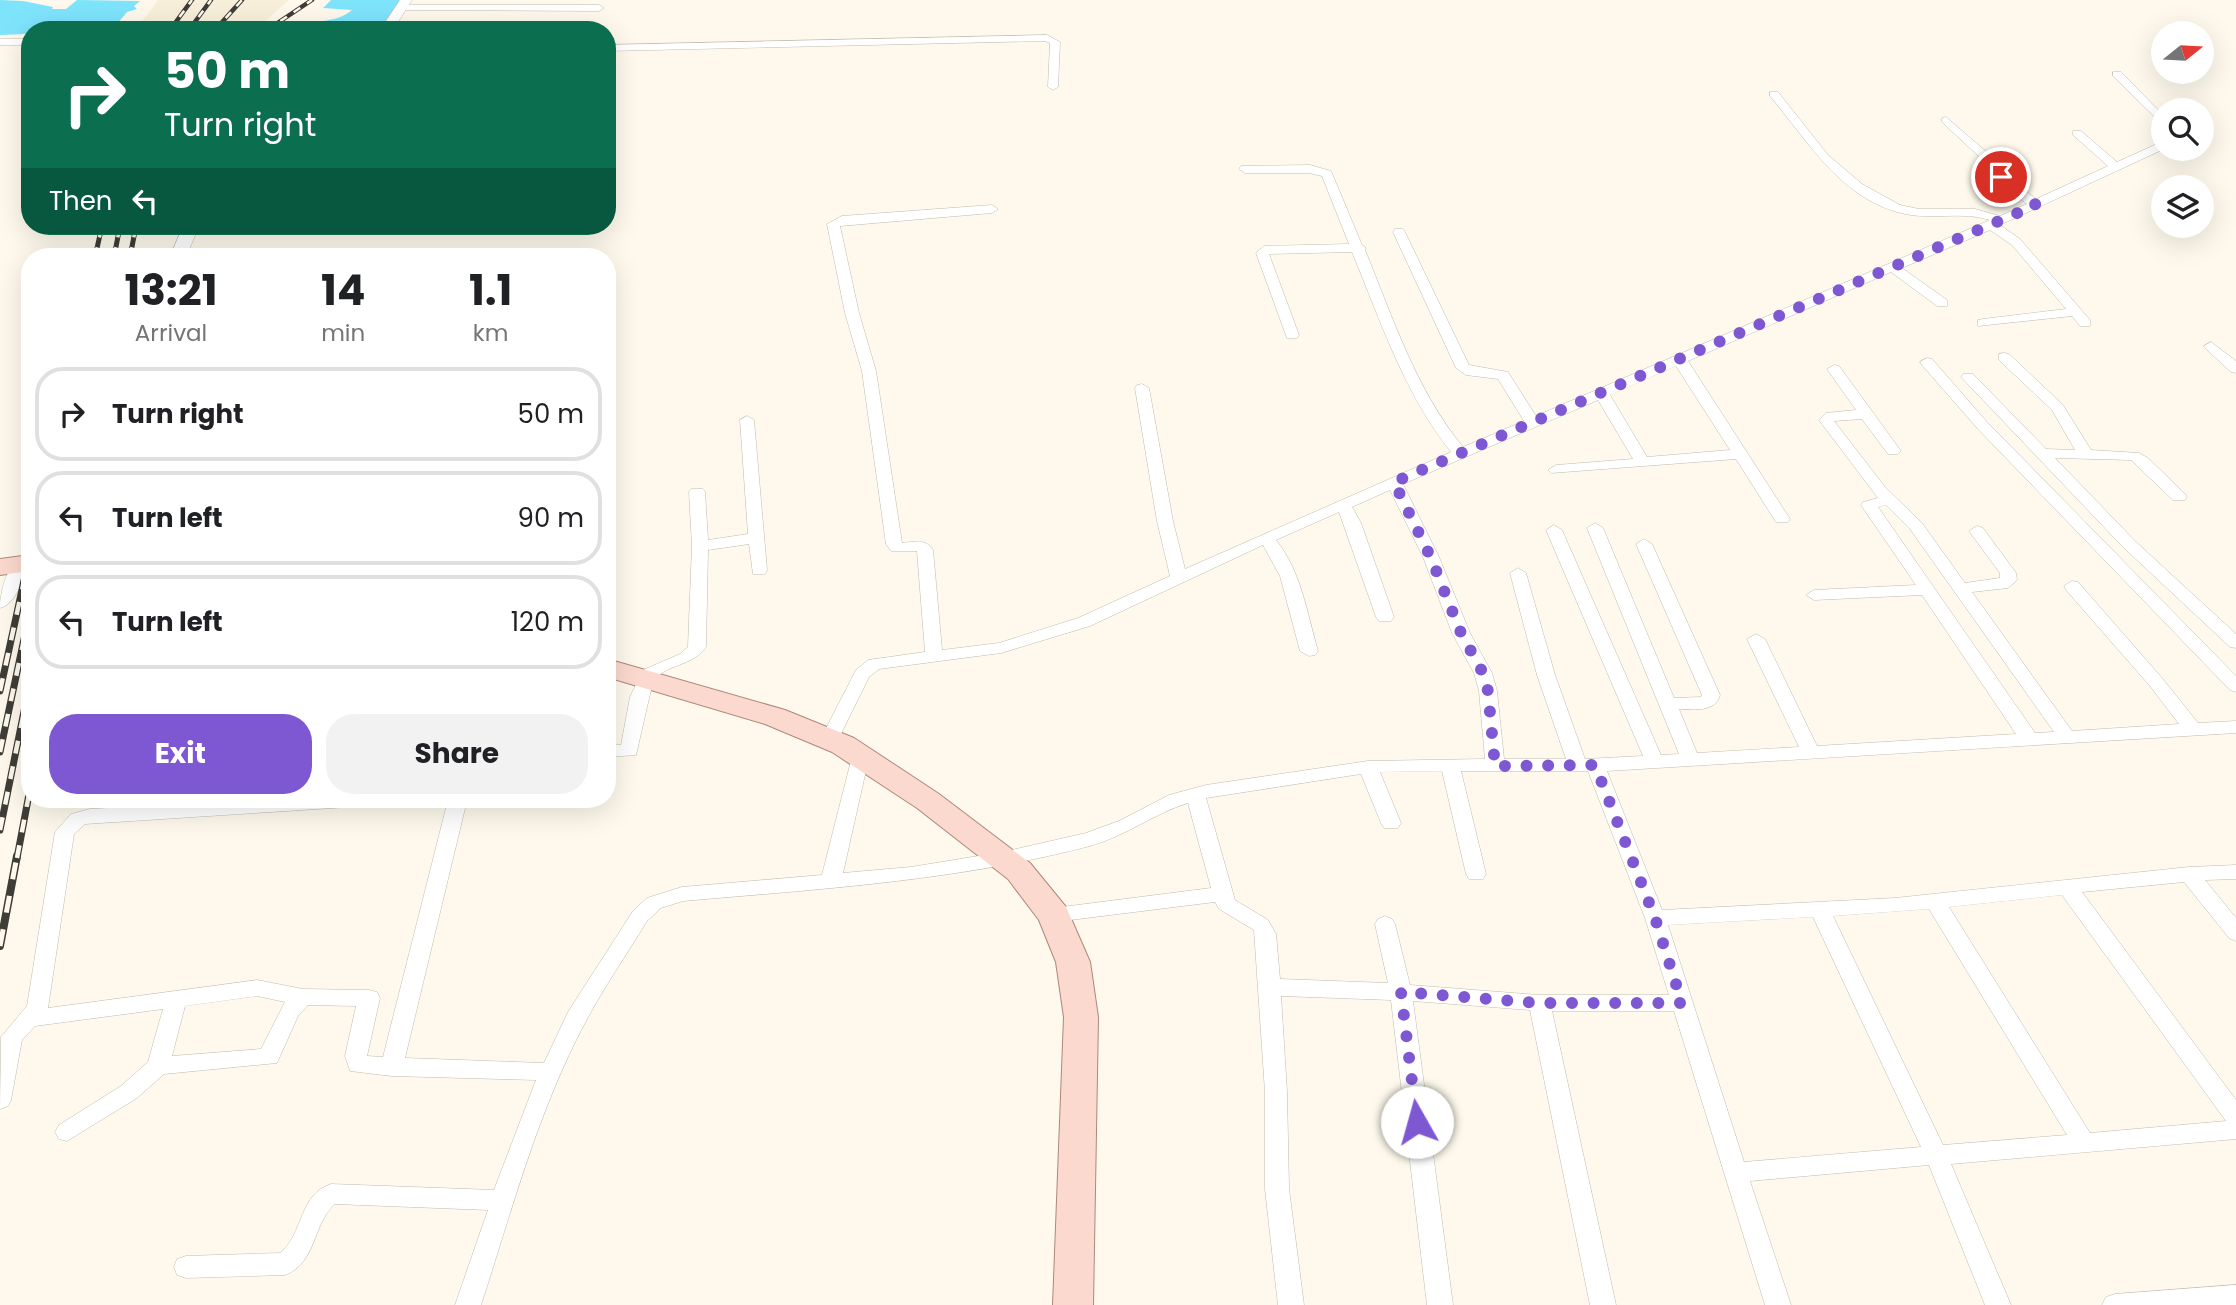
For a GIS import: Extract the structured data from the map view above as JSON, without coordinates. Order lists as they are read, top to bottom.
{
  "north": "right",
  "page": {
    "turn": ["50 m", "Turn right"],
    "then": "Then",
    "eta": [
      "13:21",
      "Arrival",
      "14",
      "min",
      "1.1",
      "km"
    ],
    "list": [
      {
        "name": "Turn right",
        "value": "50 m"
      },
      {
        "name": "Turn left",
        "value": "90 m"
      },
      {
        "name": "Turn left",
        "value": "120 m"
      }
    ],
    "buttons": ["Exit", "Share"]
  }
}
